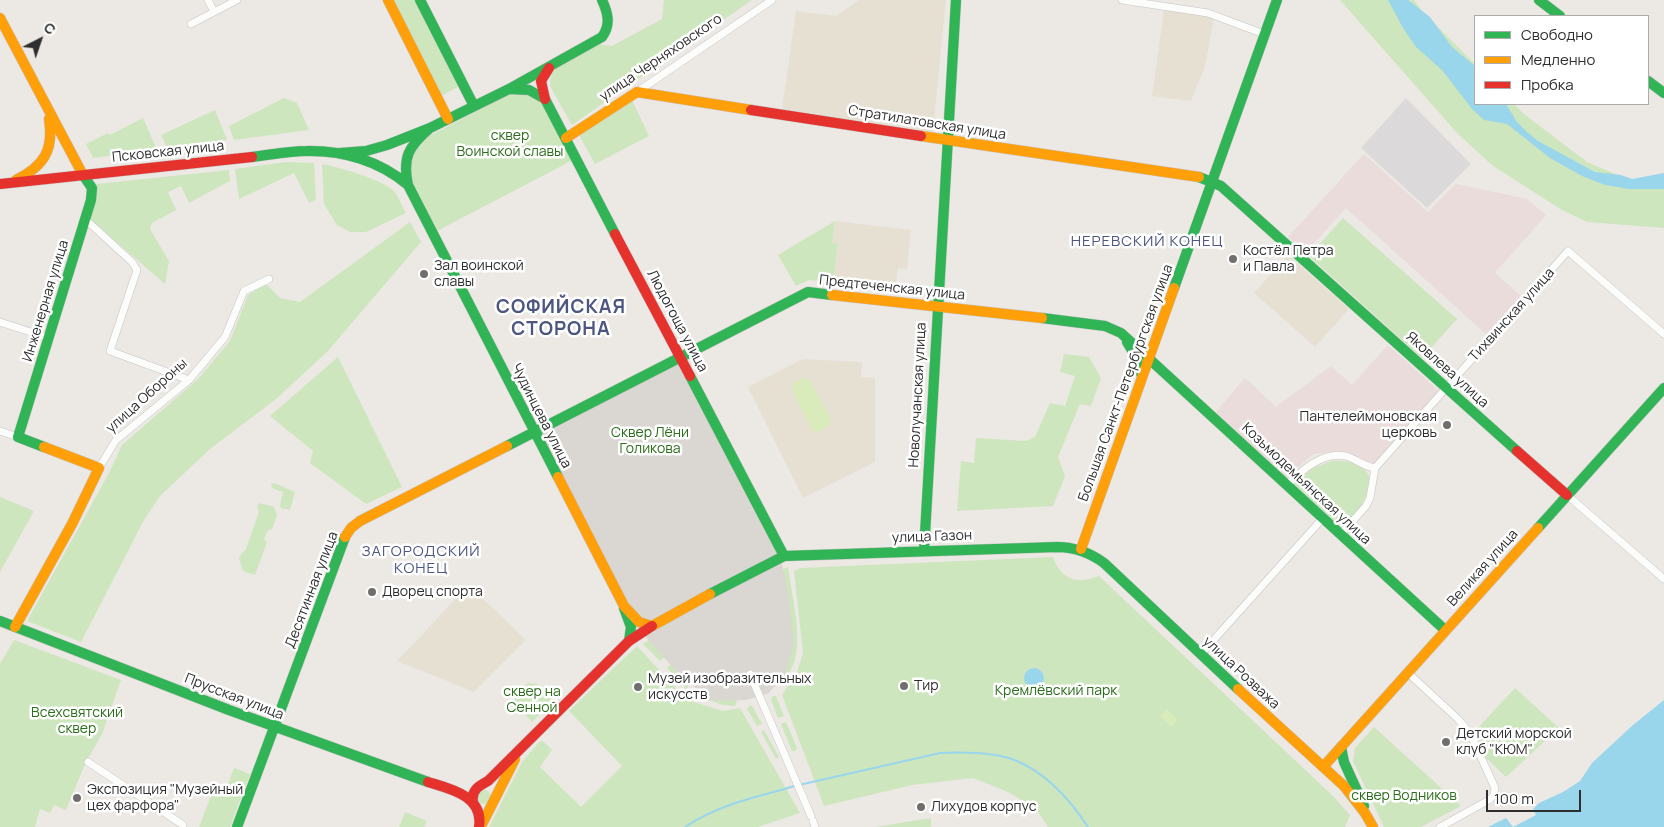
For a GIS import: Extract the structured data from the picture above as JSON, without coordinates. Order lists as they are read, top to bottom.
{
  "streets": {
    "main road": [
      "улица Черняховского",
      "Стратилатовская улица",
      "Псковская улица",
      "Предтеченская улица",
      "Инженерная улица",
      "Людогоща улица",
      "Яковлева улица",
      "Большая Санкт-Петербургская улица",
      "Новолучанская улица",
      "улица Обороны",
      "Чудинцева улица",
      "Козьмодемьянская улица",
      "улица Газон",
      "Великая улица",
      "Десятинная улица",
      "улица Розважа",
      "Прусская улица"
    ],
    "street": ["Тихвинская улица"]
  },
  "crossings": [
    ["улица Черняховского", "Стратилатовская улица"],
    ["улица Черняховского", "Людогоща улица"],
    ["Стратилатовская улица", "Яковлева улица"],
    ["Стратилатовская улица", "Большая Санкт-Петербургская улица"],
    ["Стратилатовская улица", "Новолучанская улица"],
    ["Псковская улица", "Инженерная улица"],
    ["Псковская улица", "Чудинцева улица"],
    ["Предтеченская улица", "Людогоща улица"],
    ["Предтеченская улица", "Большая Санкт-Петербургская улица"],
    ["Предтеченская улица", "Новолучанская улица"],
    ["Предтеченская улица", "Чудинцева улица"],
    ["Предтеченская улица", "Козьмодемьянская улица"],
    ["Предтеченская улица", "Десятинная улица"],
    ["Тихвинская улица", "Яковлева улица"],
    ["Людогоща улица", "улица Газон"],
    ["Яковлева улица", "Большая Санкт-Петербургская улица"],
    ["Яковлева улица", "Великая улица"],
    ["Большая Санкт-Петербургская улица", "Козьмодемьянская улица"],
    ["Большая Санкт-Петербургская улица", "улица Газон"],
    ["Большая Санкт-Петербургская улица", "улица Розважа"],
    ["Новолучанская улица", "улица Газон"],
    ["улица Обороны", "Прусская улица"],
    ["Чудинцева улица", "Десятинная улица"],
    ["Козьмодемьянская улица", "Великая улица"],
    ["улица Газон", "улица Розважа"],
    ["Великая улица", "улица Розважа"],
    ["Десятинная улица", "Прусская улица"]
  ],
  "districts": ["НЕРЕВСКИЙ КОНЕЦ", "СОФИЙСКАЯ СТОРОНА", "ЗАГОРОДСКИЙ КОНЕЦ"],
  "parks": [
    "сквер Воинской славы",
    "Сквер Лёни Голикова",
    "Кремлёвский парк",
    "сквер на Сенной",
    "Всехсвятский сквер",
    "сквер Водников"
  ],
  "places": [
    "Костёл Петра и Павла",
    "Зал воинской славы",
    "Пантелеймоновская церковь",
    "Дворец спорта",
    "Тир",
    "Музей изобразительных искусств",
    "Детский морской клуб \"КЮМ\"",
    "Экспозиция \"Музейный цех фарфора\"",
    "Лихудов корпус"
  ],
  "legend": ["Свободно", "Медленно", "Пробка"],
  "scale_bar": "100 m",
  "north": "top right"
}
